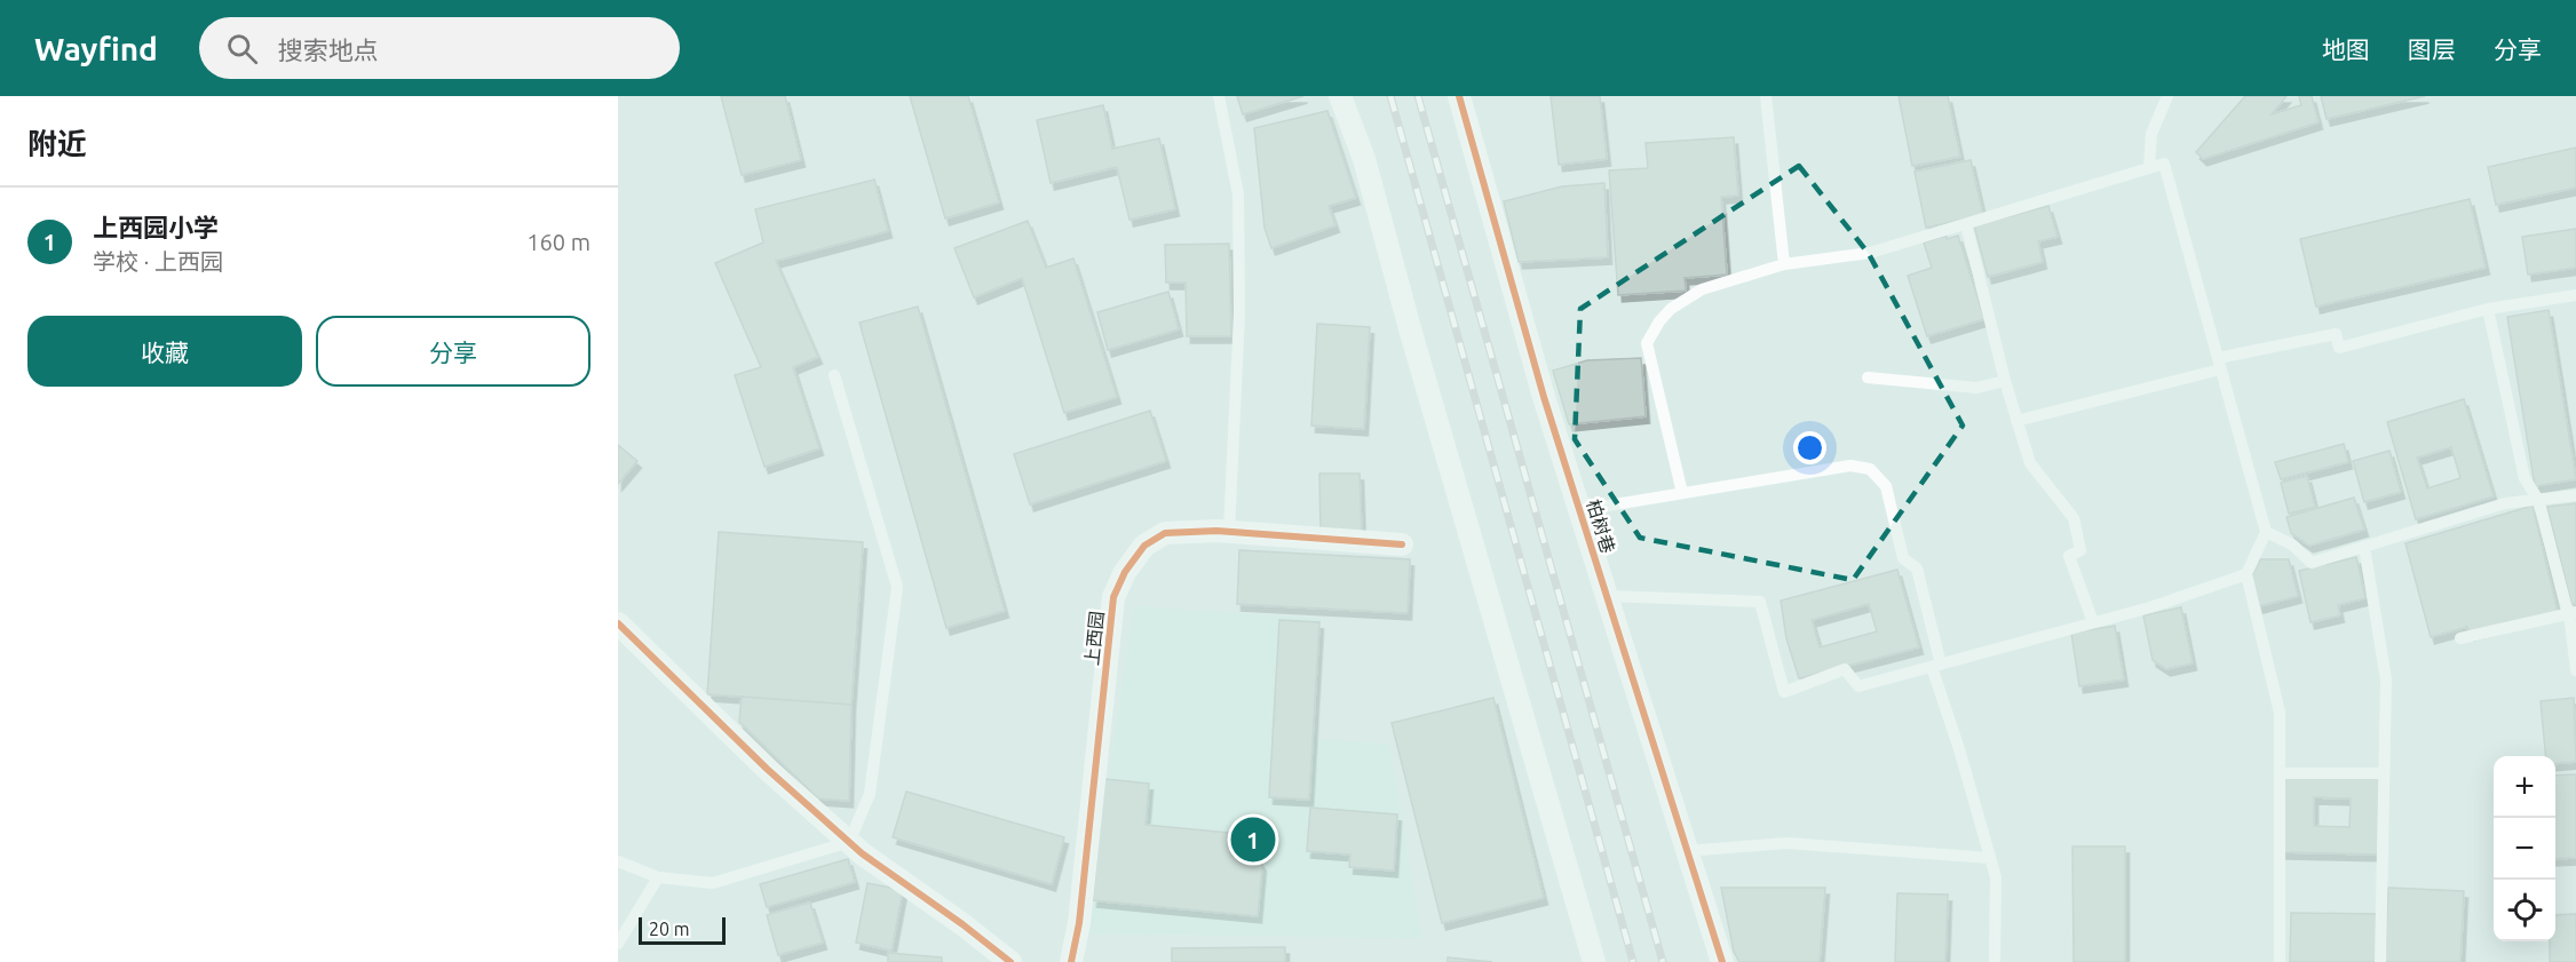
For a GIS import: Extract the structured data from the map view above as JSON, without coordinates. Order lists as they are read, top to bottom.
{
  "streets": {
    "street": ["柏树巷", "上西园"]
  },
  "scale_bar": "20 m",
  "page": {
    "header": "Wayfind",
    "search": "搜索地点",
    "nav": ["地图", "图层", "分享"],
    "heading": "附近",
    "list": [
      {
        "mark": "1",
        "name": "上西园小学",
        "note": "学校 · 上西园",
        "value": "160 m"
      }
    ],
    "buttons": ["收藏", "分享"],
    "map_buttons": ["+", "−"],
    "pins": "1",
    "scale": "20 m"
  }
}
